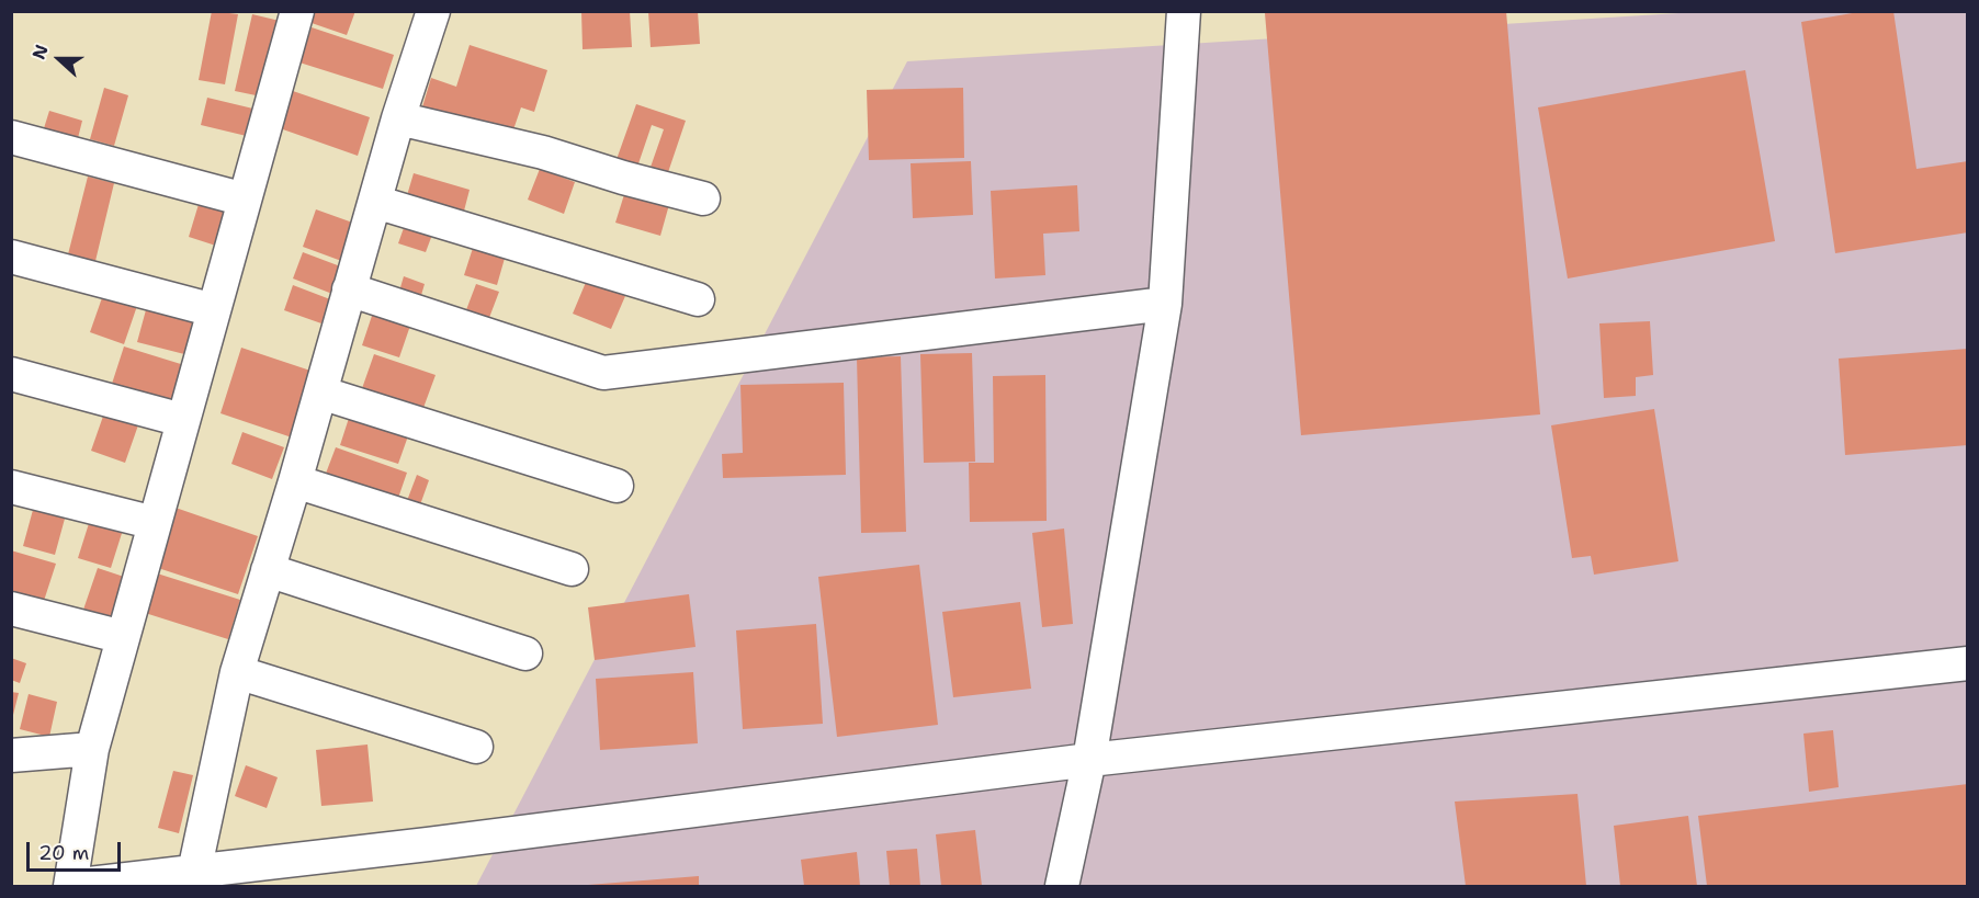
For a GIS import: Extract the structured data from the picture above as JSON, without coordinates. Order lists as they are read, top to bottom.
{
  "scale_bar": "20 m",
  "north": "left"
}
